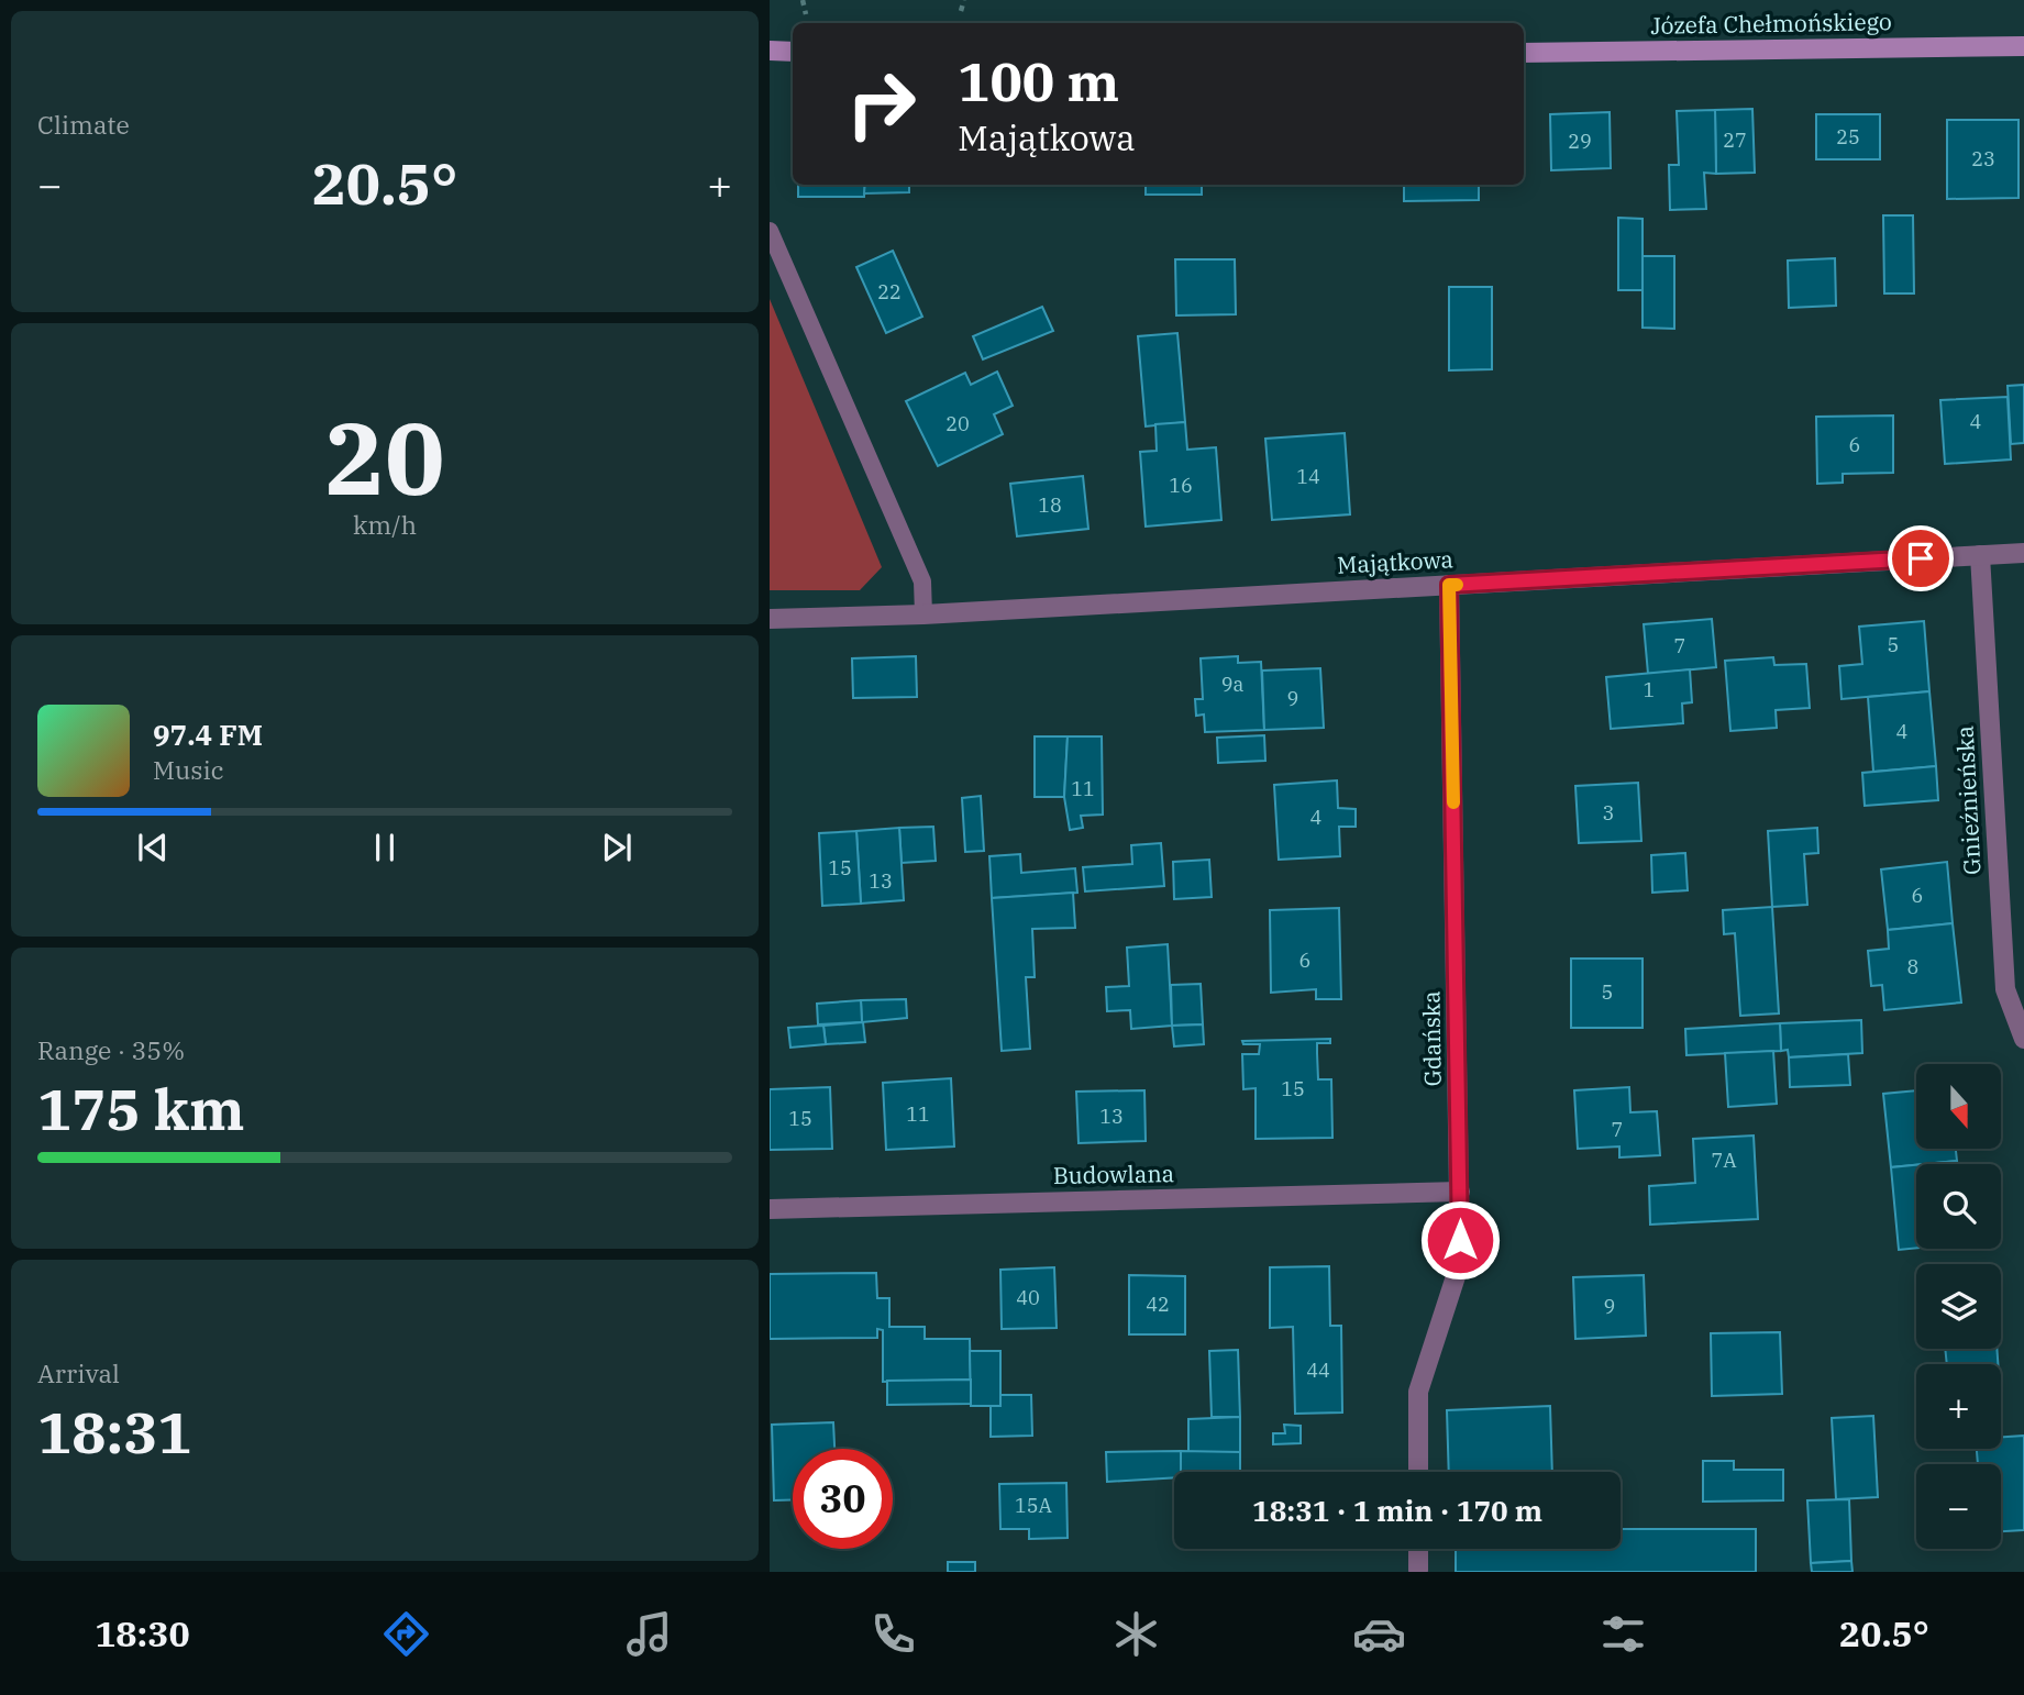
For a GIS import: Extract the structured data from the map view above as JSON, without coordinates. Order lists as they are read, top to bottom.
{
  "streets": {
    "street": [
      "Józefa Chełmońskiego",
      "Majątkowa",
      "Gnieźnieńska",
      "Gdańska",
      "Budowlana"
    ]
  },
  "crossings": [
    ["Majątkowa", "Gnieźnieńska"],
    ["Majątkowa", "Gdańska"],
    ["Gdańska", "Budowlana"]
  ],
  "house_numbers": [
    "25",
    "27",
    "29",
    "23",
    "22",
    "4",
    "20",
    "6",
    "14",
    "16",
    "18",
    "5",
    "7",
    "9a",
    "1",
    "9",
    "4",
    "11",
    "3",
    "4",
    "15",
    "13",
    "6",
    "6",
    "8",
    "5",
    "15",
    "11",
    "13",
    "15",
    "7",
    "7A",
    "40",
    "42",
    "9",
    "44",
    "15A"
  ],
  "north": "bottom",
  "page": {
    "tile": [
      "Climate",
      ["20", "km/h"],
      ["Range · 35%", "175 km"],
      ["Arrival", "18:31"]
    ],
    "turn": ["100 m", "Majątkowa"],
    "heat": ["−", "20.5°", "+"],
    "song": ["97.4 FM", "Music"],
    "map_buttons": ["+", "−"],
    "limit": "30",
    "trip": "18:31 · 1 min · 170 m",
    "tabs": ["18:30", "20.5°"]
  }
}
